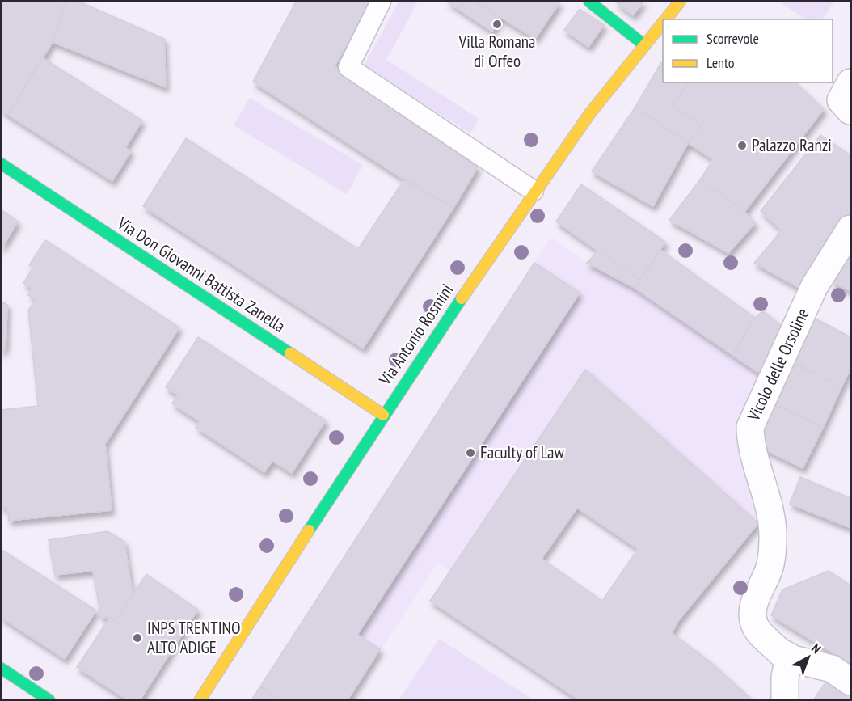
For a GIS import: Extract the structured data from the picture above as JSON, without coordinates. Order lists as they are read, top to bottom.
{
  "streets": {
    "street": ["Via Don Giovanni Battista Zanella", "Via Antonio Rosmini", "Vicolo delle Orsoline"]
  },
  "crossings": [
    ["Via Don Giovanni Battista Zanella", "Via Antonio Rosmini"]
  ],
  "places": [
    "Villa Romana di Orfeo",
    "Palazzo Ranzi",
    "Faculty of Law",
    "INPS TRENTINO ALTO ADIGE"
  ],
  "legend": ["Scorrevole", "Lento"],
  "north": "top right"
}
